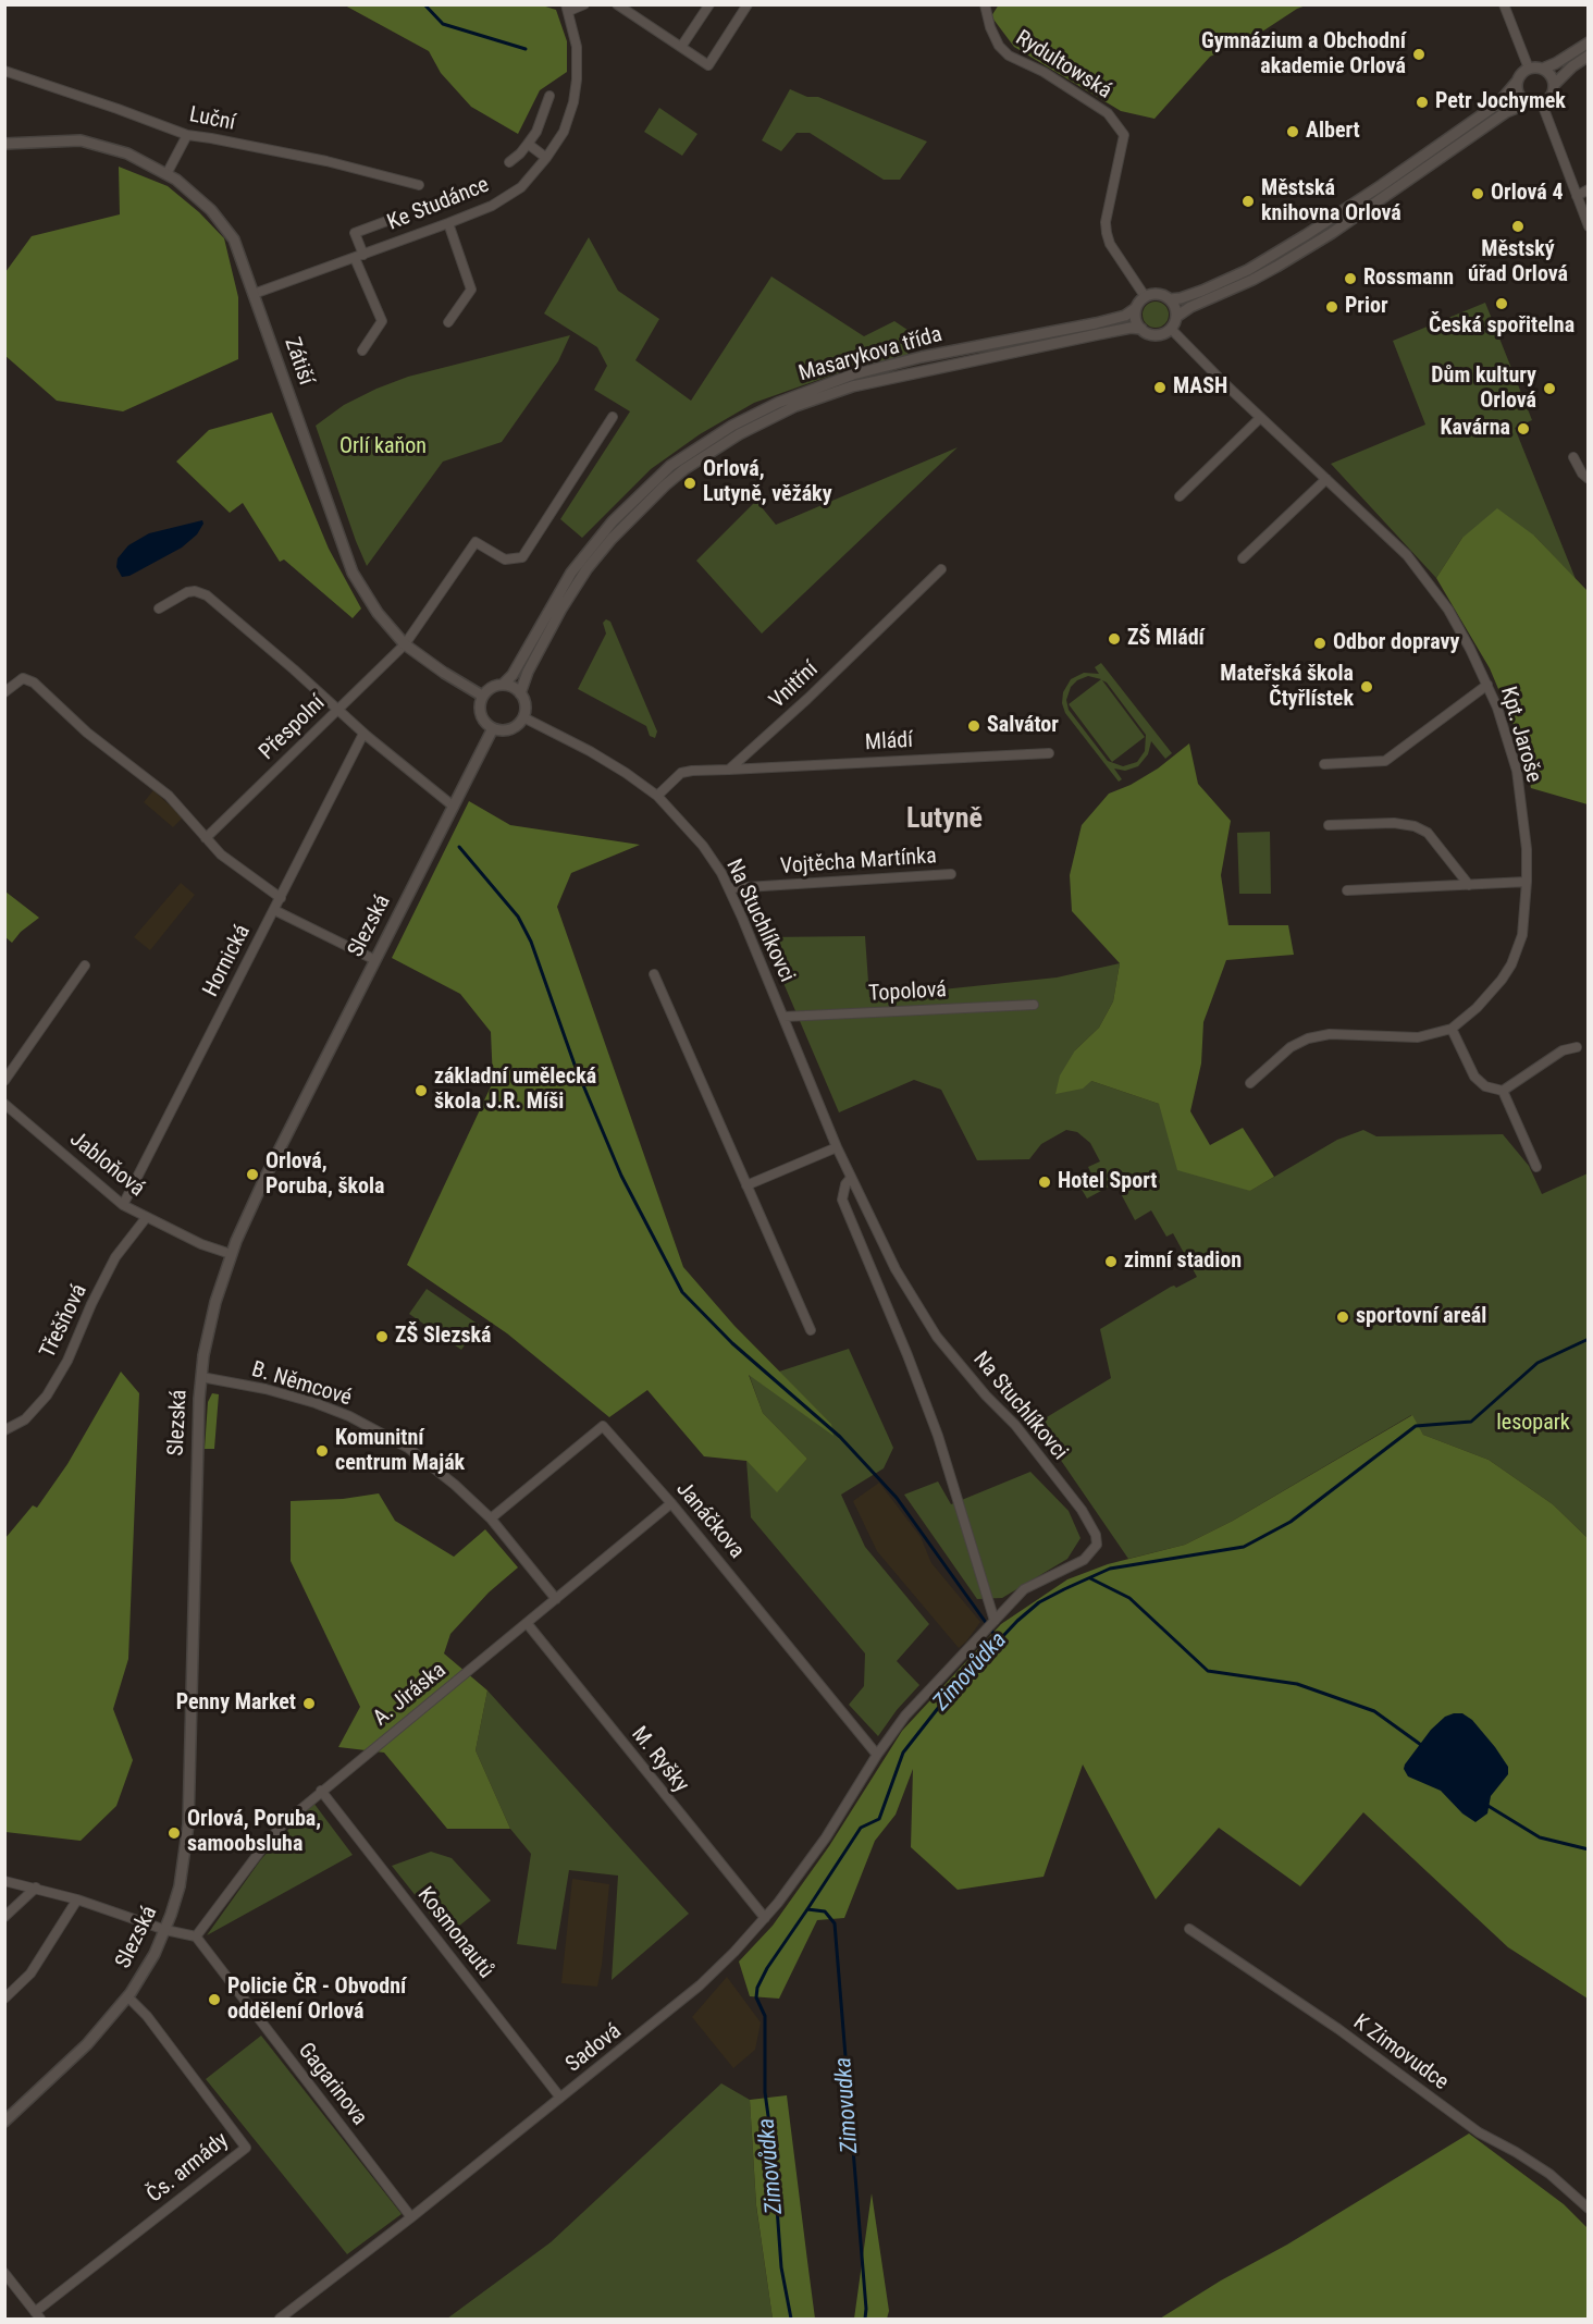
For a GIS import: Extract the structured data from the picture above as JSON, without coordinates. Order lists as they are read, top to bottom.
{
  "streets": {
    "street": [
      "Rydultowská",
      "Luční",
      "Ke Studánce",
      "Masarykova třída",
      "Zátiší",
      "Vnitřní",
      "Přespolní",
      "Kpt. Jaroše",
      "Mládí",
      "Vojtěcha Martínka",
      "Na Stuchlíkovci",
      "Slezská",
      "Hornická",
      "Topolová",
      "Jabloňová",
      "Třešňová",
      "B. Němcové",
      "Janáčkova",
      "A. Jiráska",
      "M. Ryšky",
      "Kosmonautů",
      "Sadová",
      "K Zimovudce",
      "Gagarinova",
      "Čs. armády"
    ]
  },
  "crossings": [
    ["Rydultowská", "Masarykova třída"],
    ["Rydultowská", "Kpt. Jaroše"],
    ["Ke Studánce", "Zátiší"],
    ["Masarykova třída", "Zátiší"],
    ["Masarykova třída", "Kpt. Jaroše"],
    ["Masarykova třída", "Na Stuchlíkovci"],
    ["Masarykova třída", "Slezská"],
    ["Zátiší", "Přespolní"],
    ["Zátiší", "Na Stuchlíkovci"],
    ["Zátiší", "Slezská"],
    ["Vnitřní", "Mládí"],
    ["Vojtěcha Martínka", "Na Stuchlíkovci"],
    ["Na Stuchlíkovci", "Slezská"],
    ["Na Stuchlíkovci", "Topolová"],
    ["Na Stuchlíkovci", "Janáčkova"],
    ["Na Stuchlíkovci", "Sadová"],
    ["Slezská", "Jabloňová"],
    ["Slezská", "B. Němcové"],
    ["Slezská", "Čs. armády"],
    ["Hornická", "Jabloňová"],
    ["Jabloňová", "Třešňová"],
    ["B. Němcové", "Janáčkova"],
    ["B. Němcové", "A. Jiráska"],
    ["Janáčkova", "A. Jiráska"],
    ["Janáčkova", "Sadová"],
    ["A. Jiráska", "M. Ryšky"],
    ["A. Jiráska", "Kosmonautů"],
    ["A. Jiráska", "Gagarinova"],
    ["M. Ryšky", "Sadová"],
    ["Kosmonautů", "Sadová"],
    ["Sadová", "Gagarinova"]
  ],
  "districts": ["Lutyně"],
  "water": ["Zimovůdka", "Zimovudka"],
  "parks": ["Orlí kaňon", "lesopark"],
  "places": [
    "Gymnázium a Obchodní akademie Orlová",
    "Petr Jochymek",
    "Albert",
    "Orlová 4",
    "Městská knihovna Orlová",
    "Městský úřad Orlová",
    "Rossmann",
    "Česká spořitelna",
    "Prior",
    "MASH",
    "Dům kultury Orlová",
    "Kavárna",
    "Orlová, Lutyně, věžáky",
    "ZŠ Mládí",
    "Odbor dopravy",
    "Mateřská škola Čtyřlístek",
    "Salvátor",
    "základní umělecká škola J.R. Míši",
    "Orlová, Poruba, škola",
    "Hotel Sport",
    "zimní stadion",
    "sportovní areál",
    "ZŠ Slezská",
    "Komunitní centrum Maják",
    "Penny Market",
    "Orlová, Poruba, samoobsluha",
    "Policie ČR - Obvodní oddělení Orlová"
  ]
}
